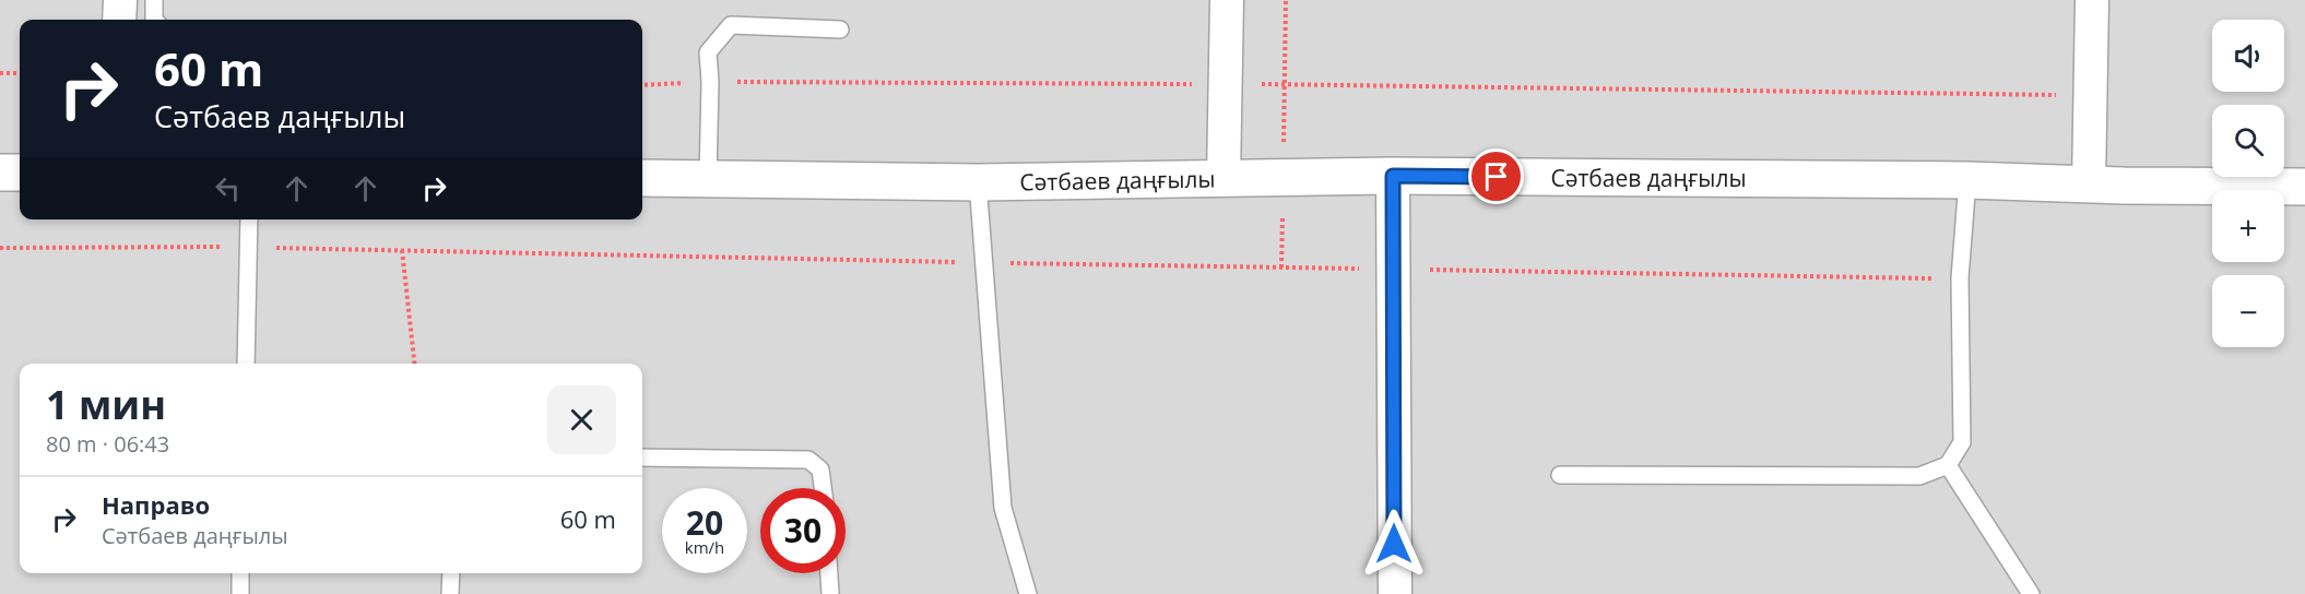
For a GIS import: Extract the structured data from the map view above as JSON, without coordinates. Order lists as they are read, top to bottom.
{
  "streets": {
    "street": ["Сәтбаев даңғылы"]
  },
  "page": {
    "map_buttons": ["+", "−"],
    "turn": ["60 m", "Сәтбаев даңғылы"],
    "heading": ["1 мин", "80 m · 06:43"],
    "list": [
      {
        "name": "Направо",
        "note": "Сәтбаев даңғылы",
        "value": "60 m"
      }
    ],
    "speed": "20 km/h",
    "limit": "30"
  }
}
